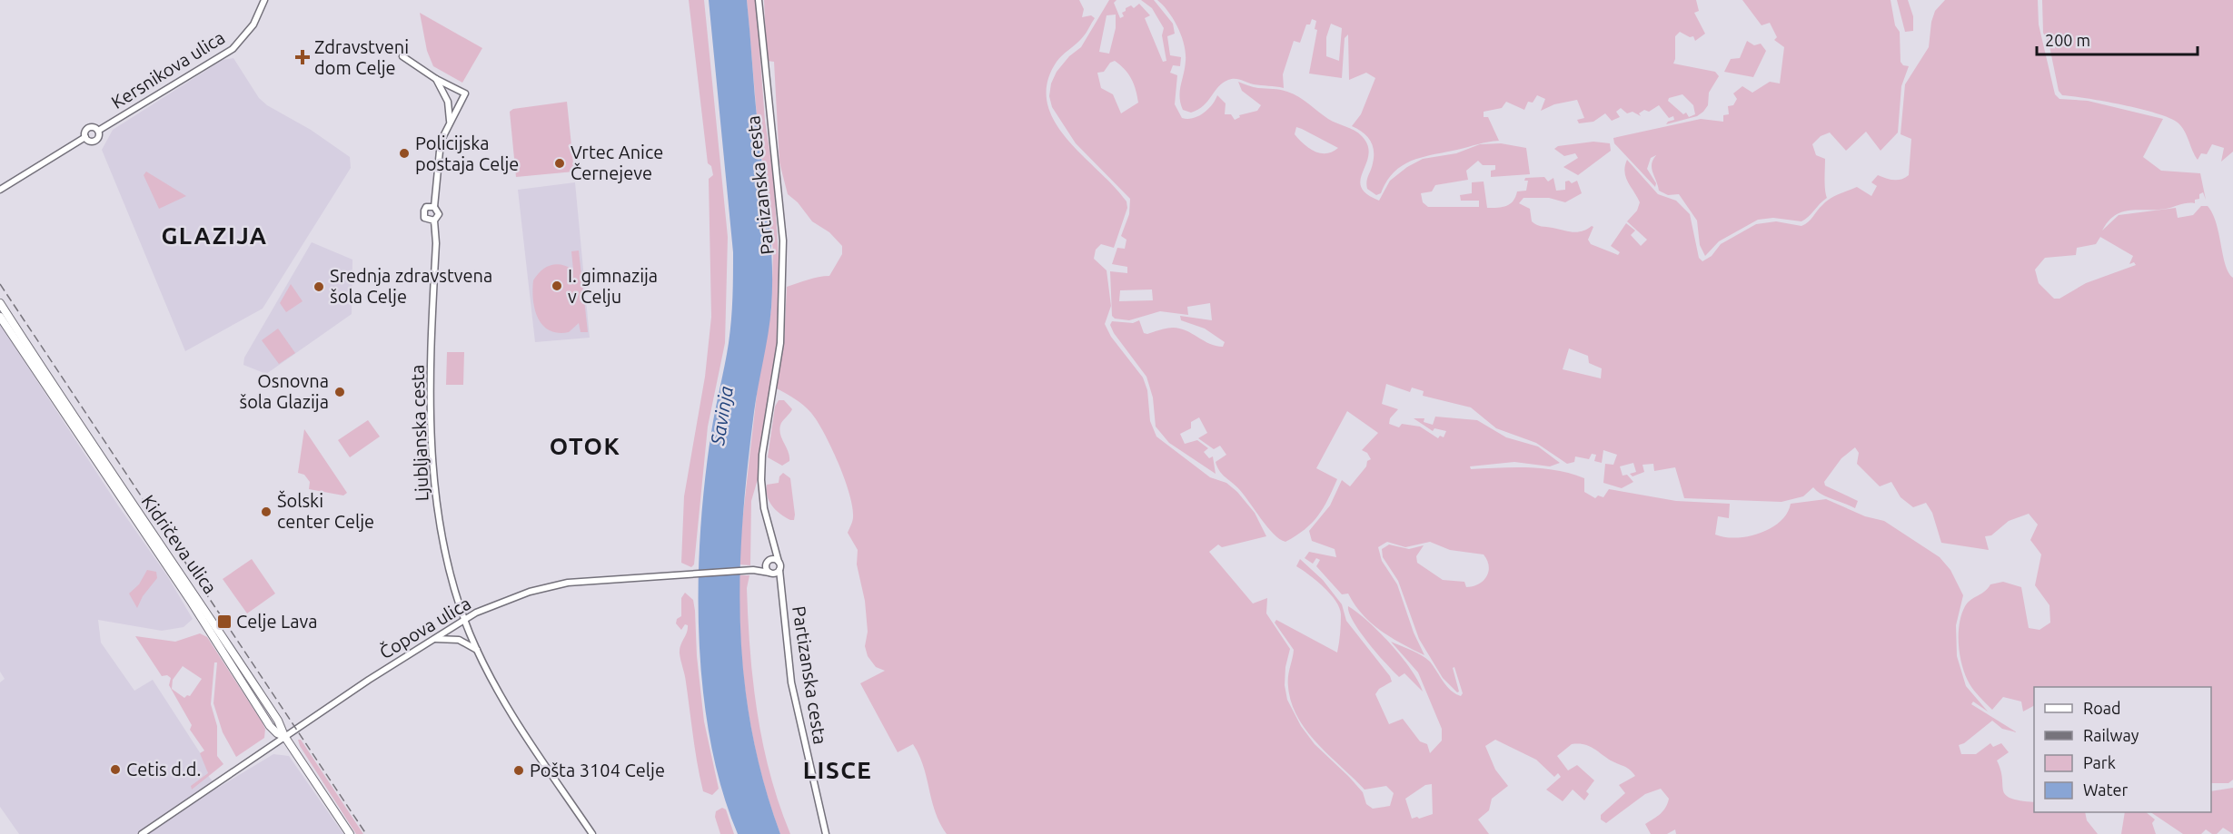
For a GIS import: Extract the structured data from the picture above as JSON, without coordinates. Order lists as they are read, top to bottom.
{
  "streets": {
    "main road": ["Kidričeva ulica"],
    "street": [
      "Kersnikova ulica",
      "Partizanska cesta",
      "Ljubljanska cesta",
      "Čopova ulica"
    ]
  },
  "crossings": [
    ["Partizanska cesta", "Čopova ulica"],
    ["Ljubljanska cesta", "Čopova ulica"],
    ["Kidričeva ulica", "Čopova ulica"]
  ],
  "districts": ["GLAZIJA", "OTOK", "LISCE"],
  "water": ["Savinja"],
  "places": {
    "health": ["Zdravstveni dom Celje"],
    "other": [
      "Policijska postaja Celje",
      "Vrtec Anice Černejeve",
      "I. gimnazija v Celju",
      "Srednja zdravstvena šola Celje",
      "Osnovna šola Glazija",
      "Šolski center Celje",
      "Cetis d.d.",
      "Pošta 3104 Celje"
    ],
    "transit": ["Celje Lava"]
  },
  "legend": [
    "Road",
    "Railway",
    "Park",
    "Water"
  ],
  "scale_bar": "200 m"
}
